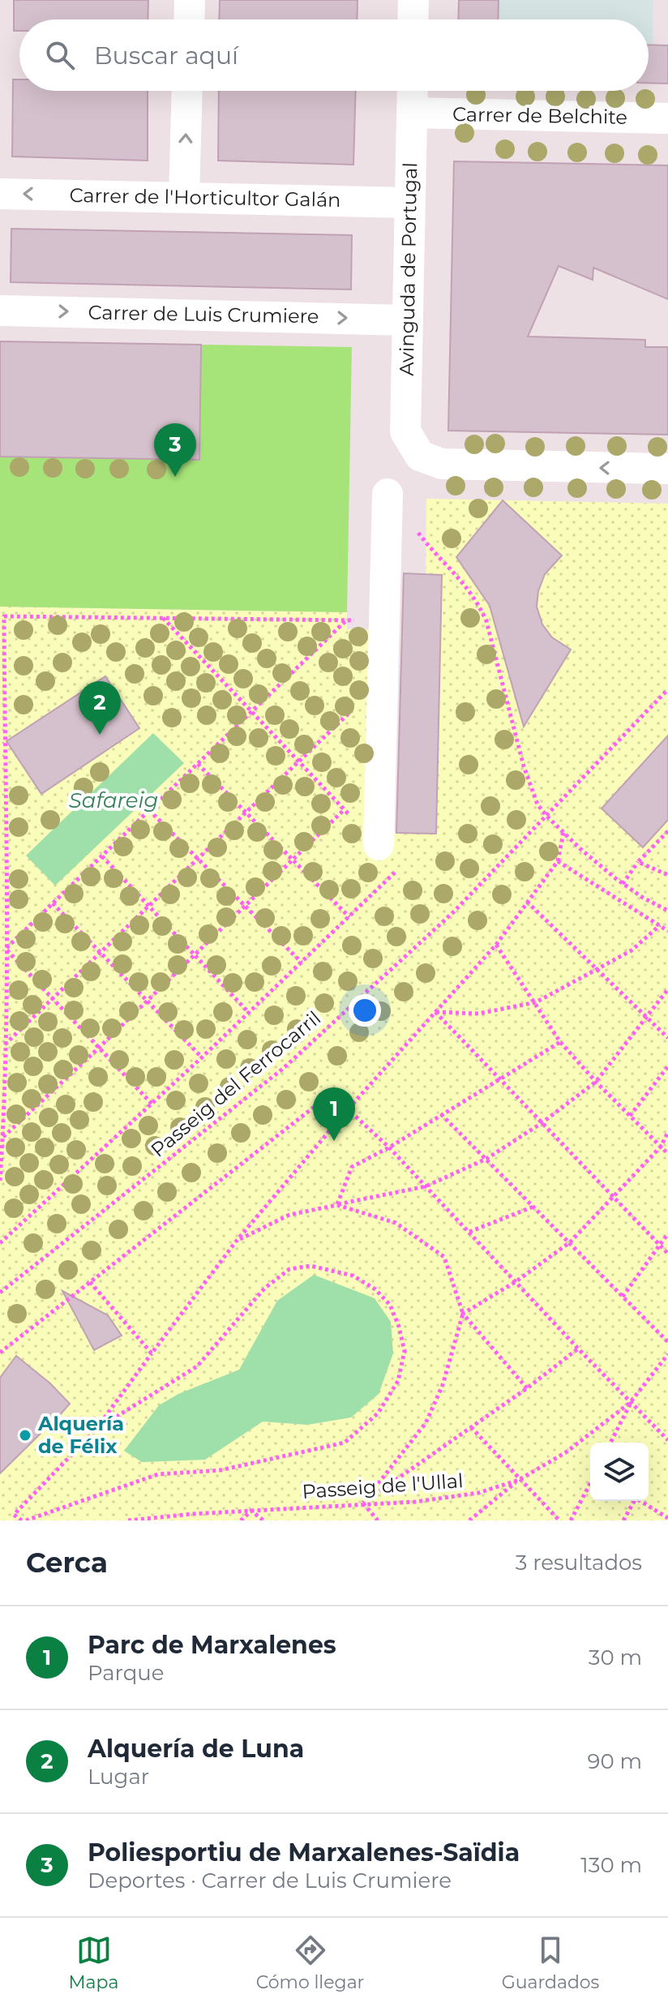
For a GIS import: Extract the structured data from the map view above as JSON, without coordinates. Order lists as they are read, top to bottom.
{
  "streets": {
    "street": [
      "Carrer de Belchite",
      "Carrer de l'Horticultor Galán",
      "Avinguda de Portugal",
      "Carrer de Luis Crumiere"
    ],
    "path": ["Passeig del Ferrocarril", "Passeig de l'Ullal"]
  },
  "crossings": [
    ["Carrer de Belchite", "Avinguda de Portugal"],
    ["Carrer de l'Horticultor Galán", "Avinguda de Portugal"],
    ["Avinguda de Portugal", "Carrer de Luis Crumiere"]
  ],
  "one_way": ["Carrer de l'Horticultor Galán", "Carrer de Luis Crumiere"],
  "water": ["Safareig"],
  "places": ["Alquería de Félix"],
  "page": {
    "search": "Buscar aquí",
    "pins": ["3", "2", "1"],
    "heading": ["Cerca", "3 resultados"],
    "list": [
      {
        "mark": "1",
        "name": "Parc de Marxalenes",
        "note": "Parque",
        "value": "30 m"
      },
      {
        "mark": "2",
        "name": "Alquería de Luna",
        "note": "Lugar",
        "value": "90 m"
      },
      {
        "mark": "3",
        "name": "Poliesportiu de Marxalenes-Saïdia",
        "note": "Deportes · Carrer de Luis Crumiere",
        "value": "130 m"
      }
    ],
    "nav": ["Mapa", "Cómo llegar", "Guardados"]
  }
}
